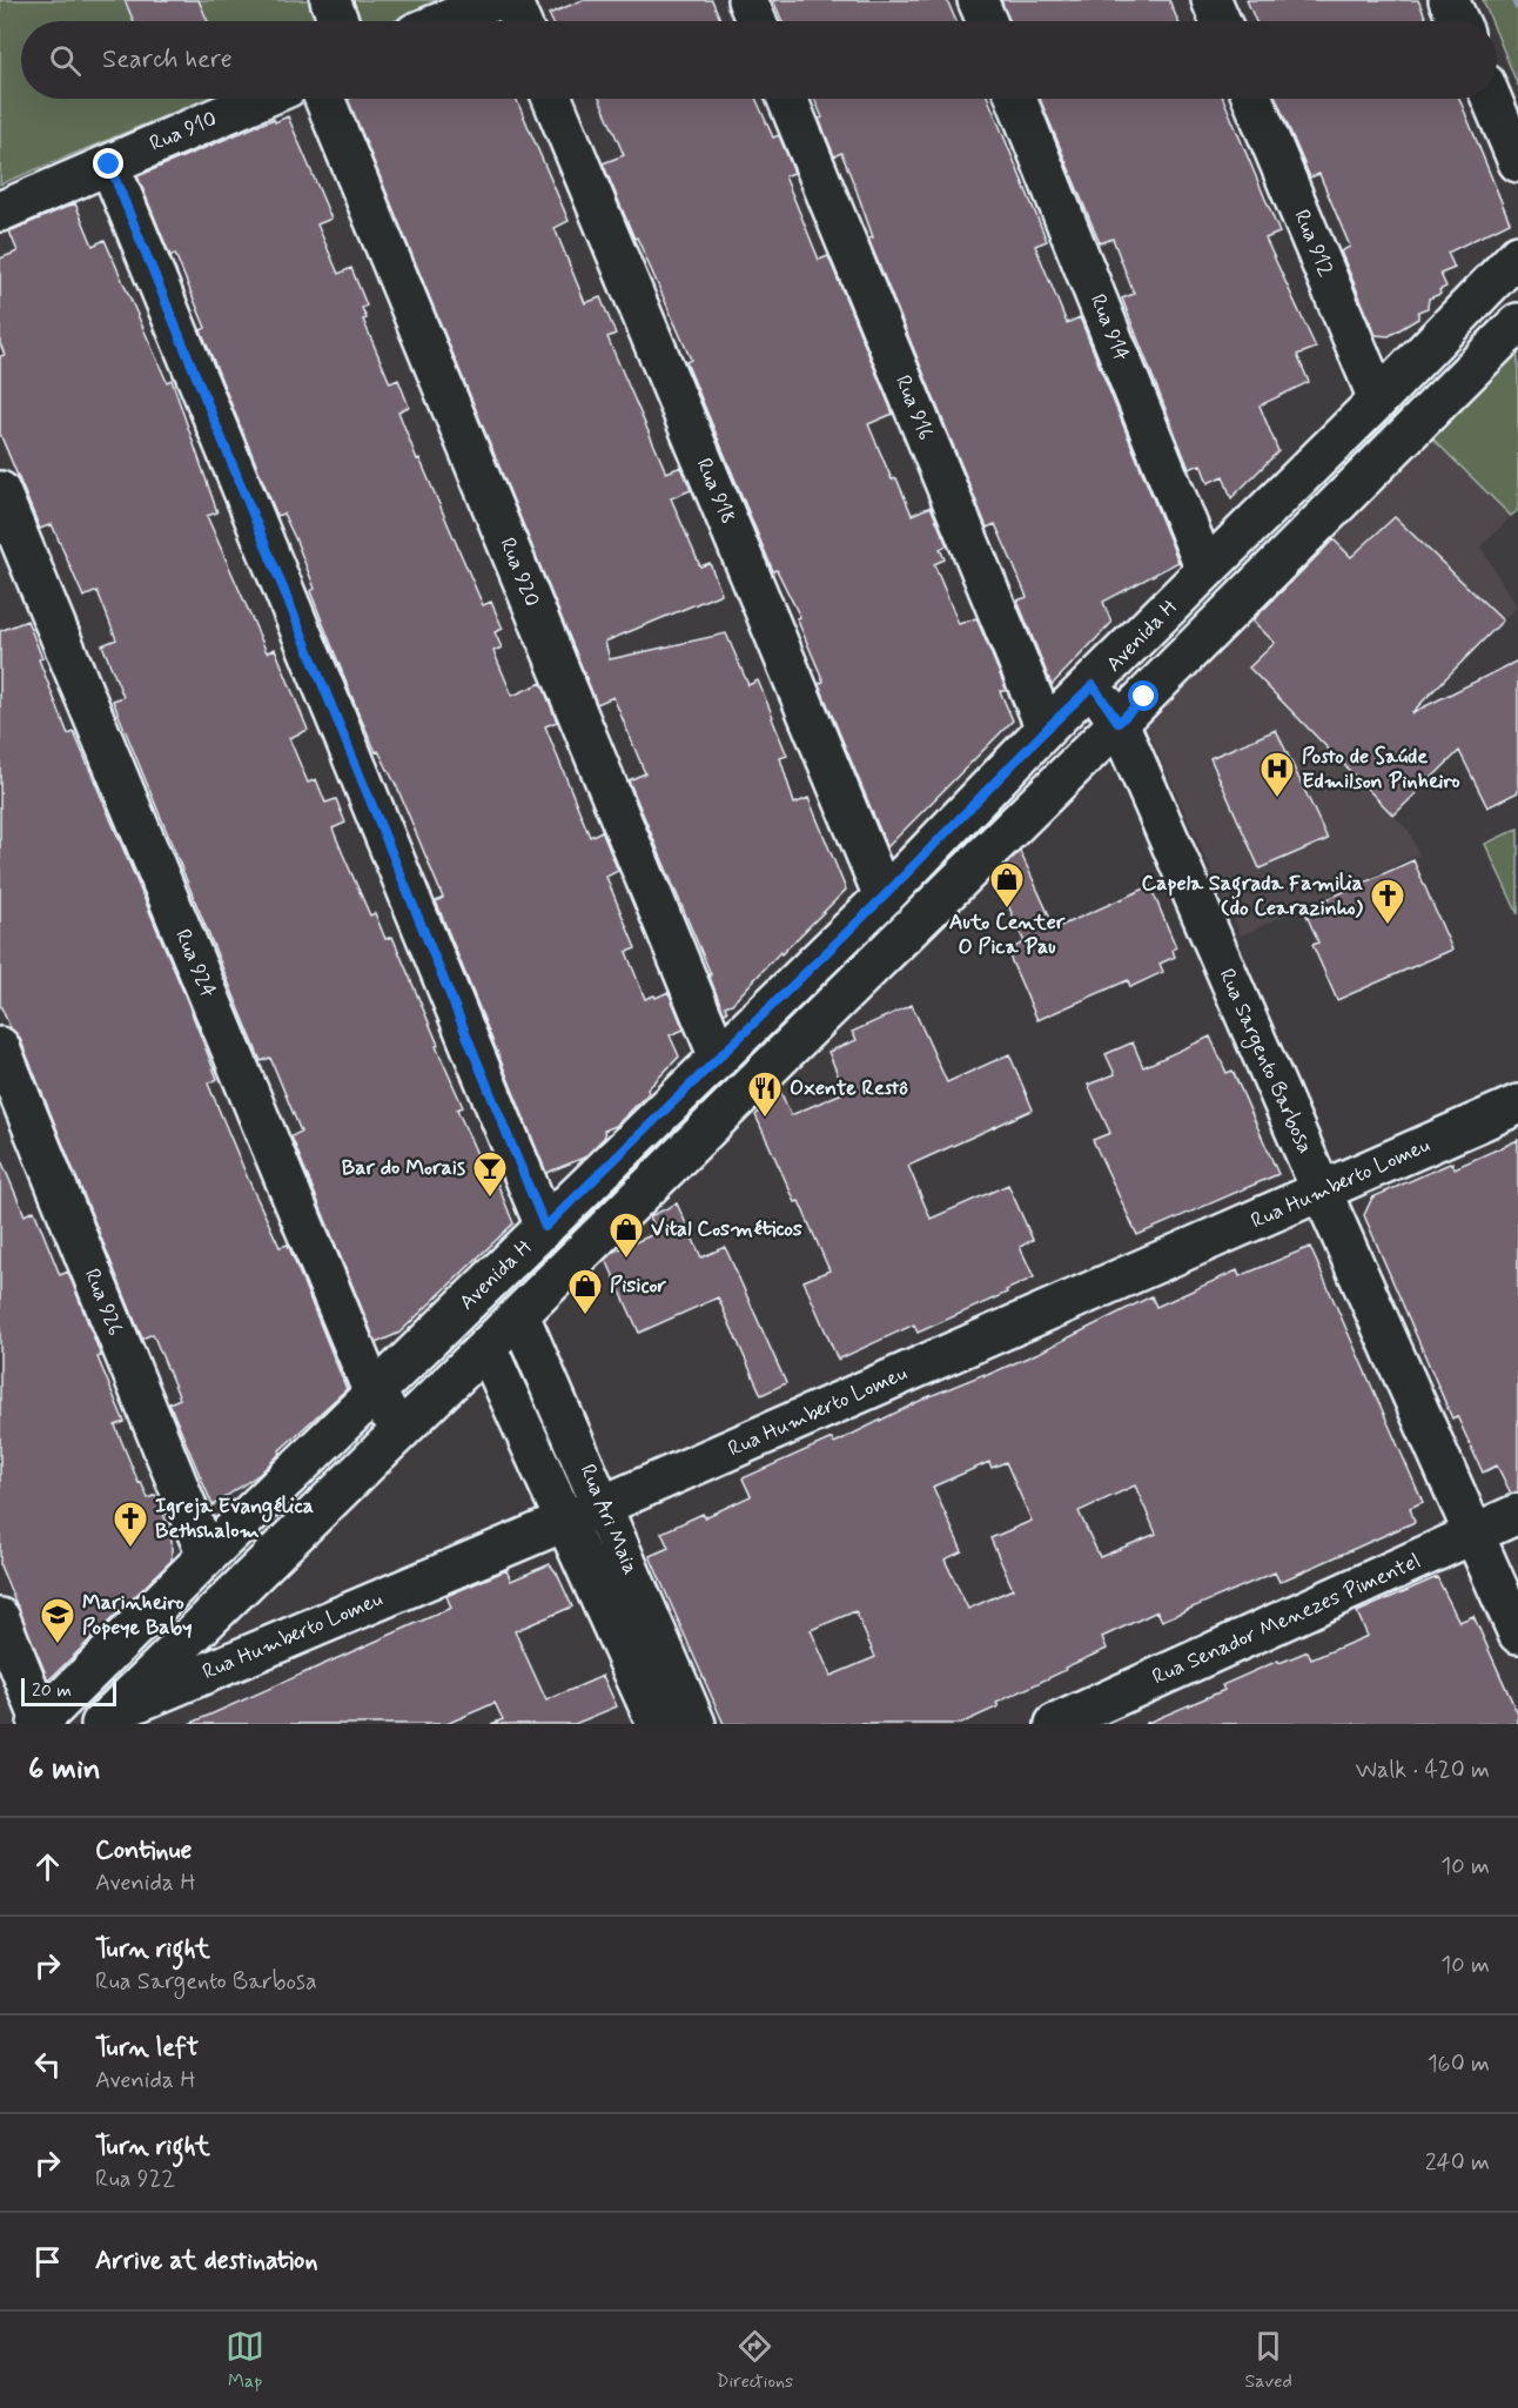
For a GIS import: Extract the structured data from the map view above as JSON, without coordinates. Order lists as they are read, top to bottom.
{
  "streets": {
    "street": [
      "Rua 910",
      "Rua 912",
      "Rua 914",
      "Rua 916",
      "Rua 918",
      "Rua 920",
      "Avenida H",
      "Rua 924",
      "Rua Sargento Barbosa",
      "Rua Humberto Lomeu",
      "Rua 926",
      "Rua Ari Maia",
      "Rua Senador Menezes Pimentel"
    ]
  },
  "crossings": [
    ["Rua 912", "Avenida H"],
    ["Rua 914", "Avenida H"],
    ["Rua 916", "Avenida H"],
    ["Rua 918", "Avenida H"],
    ["Rua 920", "Avenida H"],
    ["Avenida H", "Rua 924"],
    ["Avenida H", "Rua Sargento Barbosa"],
    ["Avenida H", "Rua Humberto Lomeu"],
    ["Avenida H", "Rua 926"],
    ["Avenida H", "Rua Ari Maia"],
    ["Rua Sargento Barbosa", "Rua Humberto Lomeu"],
    ["Rua Sargento Barbosa", "Rua Senador Menezes Pimentel"],
    ["Rua Humberto Lomeu", "Rua Ari Maia"]
  ],
  "places": {
    "hospital": ["Posto de Saúde Edmilson Pinheiro"],
    "shop": ["Auto Center O Pica Pau", "Vital Cosméticos", "Pisicor"],
    "church": ["Capela Sagrada Familia (do Cearazinho)", "Igreja Evangélica Bethshalom"],
    "restaurant": ["Oxente Restô"],
    "bar": ["Bar do Morais"],
    "school or university": ["Marinheiro Popeye Baby"]
  },
  "scale_bar": "20 m",
  "page": {
    "search": "Search here",
    "scale": "20 m",
    "heading": ["6 min", "Walk · 420 m"],
    "list": [
      ["Continue", "Avenida H", "10 m"],
      ["Turn right", "Rua Sargento Barbosa", "10 m"],
      ["Turn left", "Avenida H", "160 m"],
      ["Turn right", "Rua 922", "240 m"],
      "Arrive at destination"
    ],
    "nav": ["Map", "Directions", "Saved"]
  }
}
